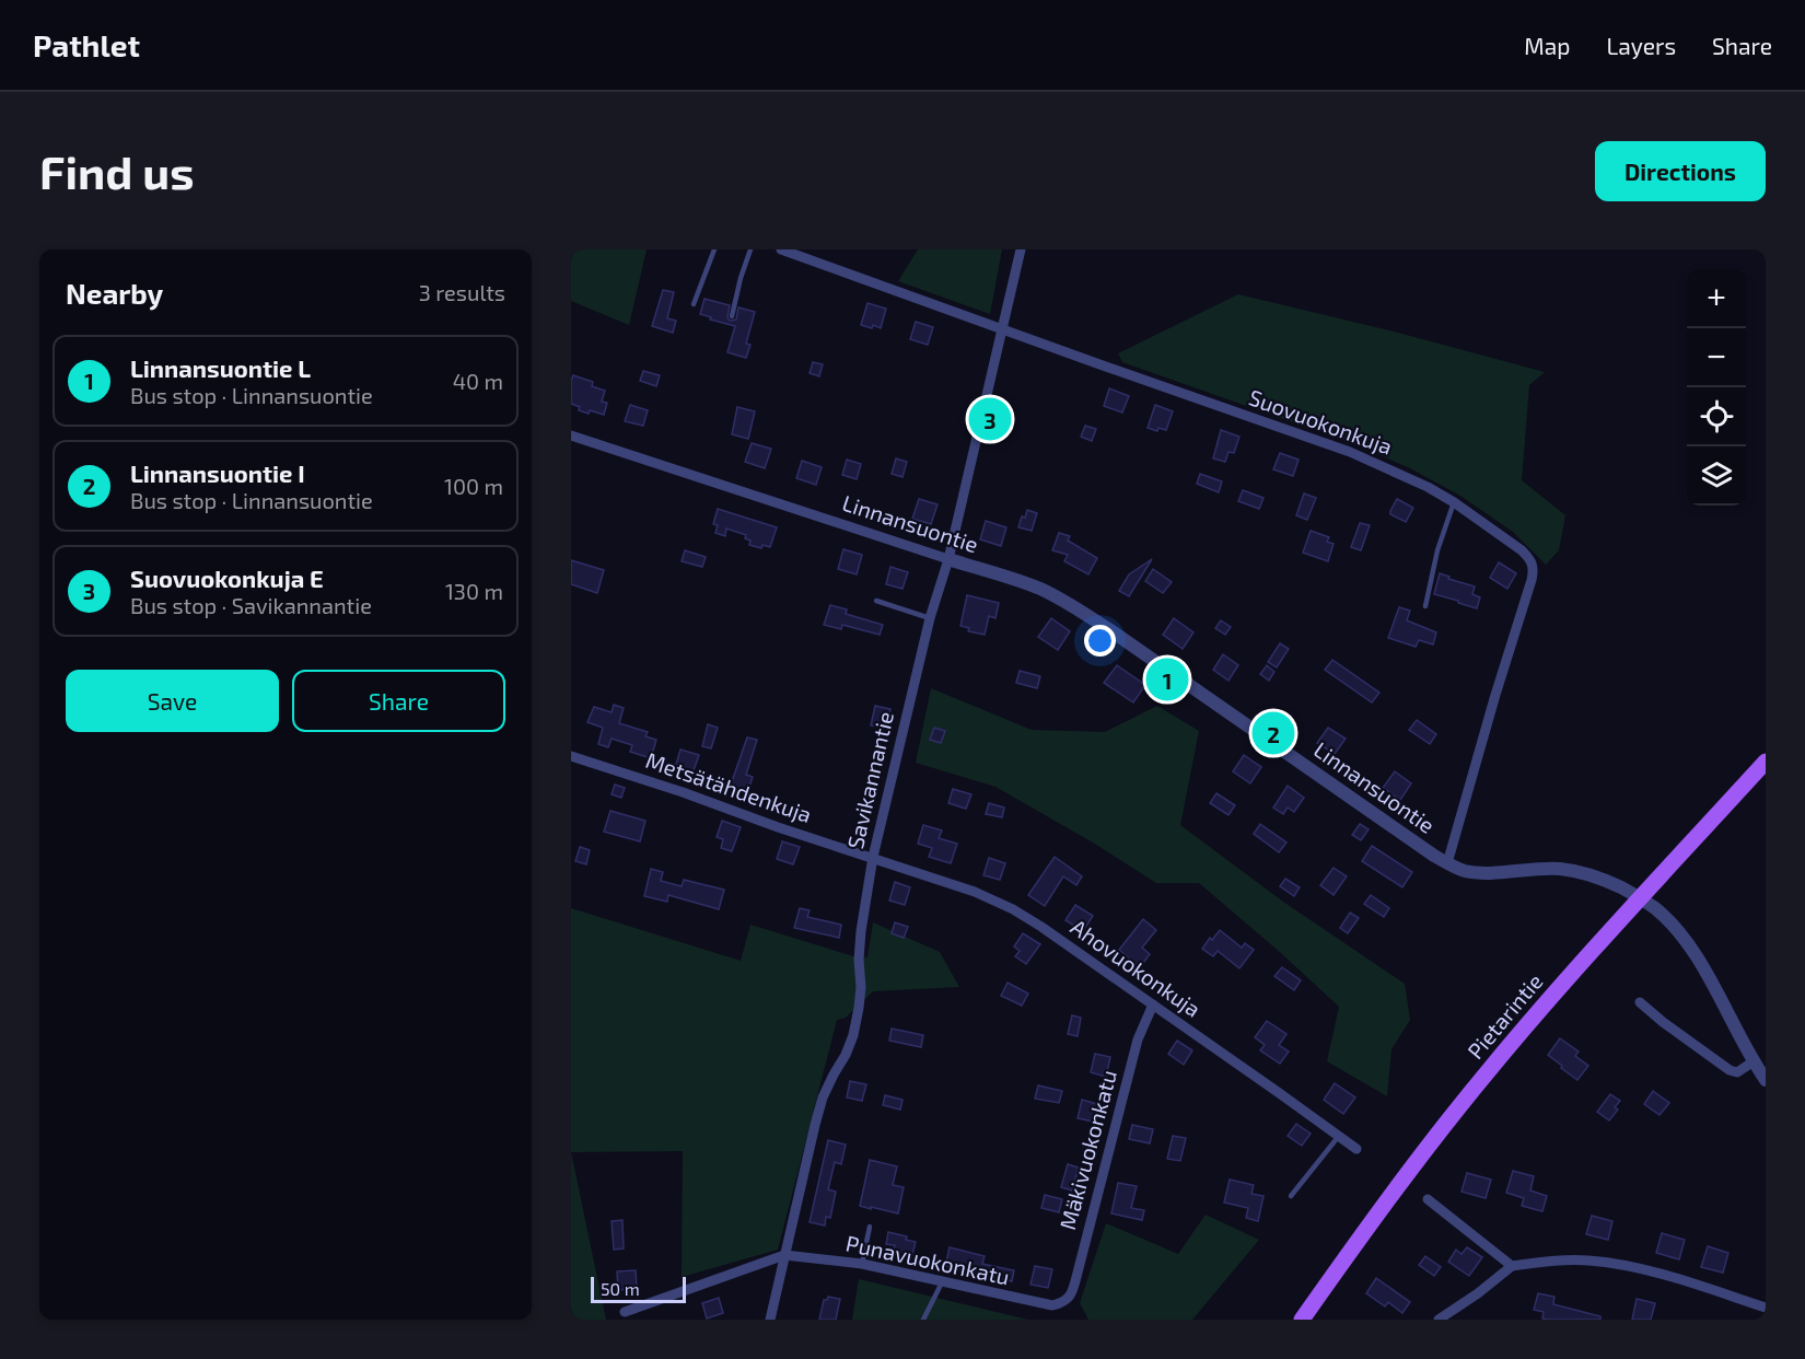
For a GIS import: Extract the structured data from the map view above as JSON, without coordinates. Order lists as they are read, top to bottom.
{
  "streets": {
    "main road": ["Pietarintie"],
    "street": [
      "Suovuokonkuja",
      "Linnansuontie",
      "Savikannantie",
      "Metsätähdenkuja",
      "Ahovuokonkuja",
      "Mäkivuokonkatu",
      "Punavuokonkatu"
    ]
  },
  "crossings": [
    ["Suovuokonkuja", "Linnansuontie"],
    ["Suovuokonkuja", "Savikannantie"],
    ["Linnansuontie", "Savikannantie"],
    ["Linnansuontie", "Pietarintie"],
    ["Savikannantie", "Metsätähdenkuja"],
    ["Savikannantie", "Ahovuokonkuja"],
    ["Savikannantie", "Punavuokonkatu"],
    ["Metsätähdenkuja", "Ahovuokonkuja"],
    ["Ahovuokonkuja", "Mäkivuokonkatu"],
    ["Mäkivuokonkatu", "Punavuokonkatu"]
  ],
  "scale_bar": "50 m",
  "page": {
    "header": "Pathlet",
    "nav": ["Map", "Layers", "Share"],
    "buttons": [
      "Directions",
      ["Save", "Share"]
    ],
    "title": "Find us",
    "heading": ["Nearby", "3 results"],
    "map_buttons": ["+", "−"],
    "list": [
      {
        "mark": "1",
        "name": "Linnansuontie L",
        "note": "Bus stop · Linnansuontie",
        "value": "40 m"
      },
      {
        "mark": "2",
        "name": "Linnansuontie I",
        "note": "Bus stop · Linnansuontie",
        "value": "100 m"
      },
      {
        "mark": "3",
        "name": "Suovuokonkuja E",
        "note": "Bus stop · Savikannantie",
        "value": "130 m"
      }
    ],
    "pins": ["3", "1", "2"],
    "scale": "50 m"
  }
}
